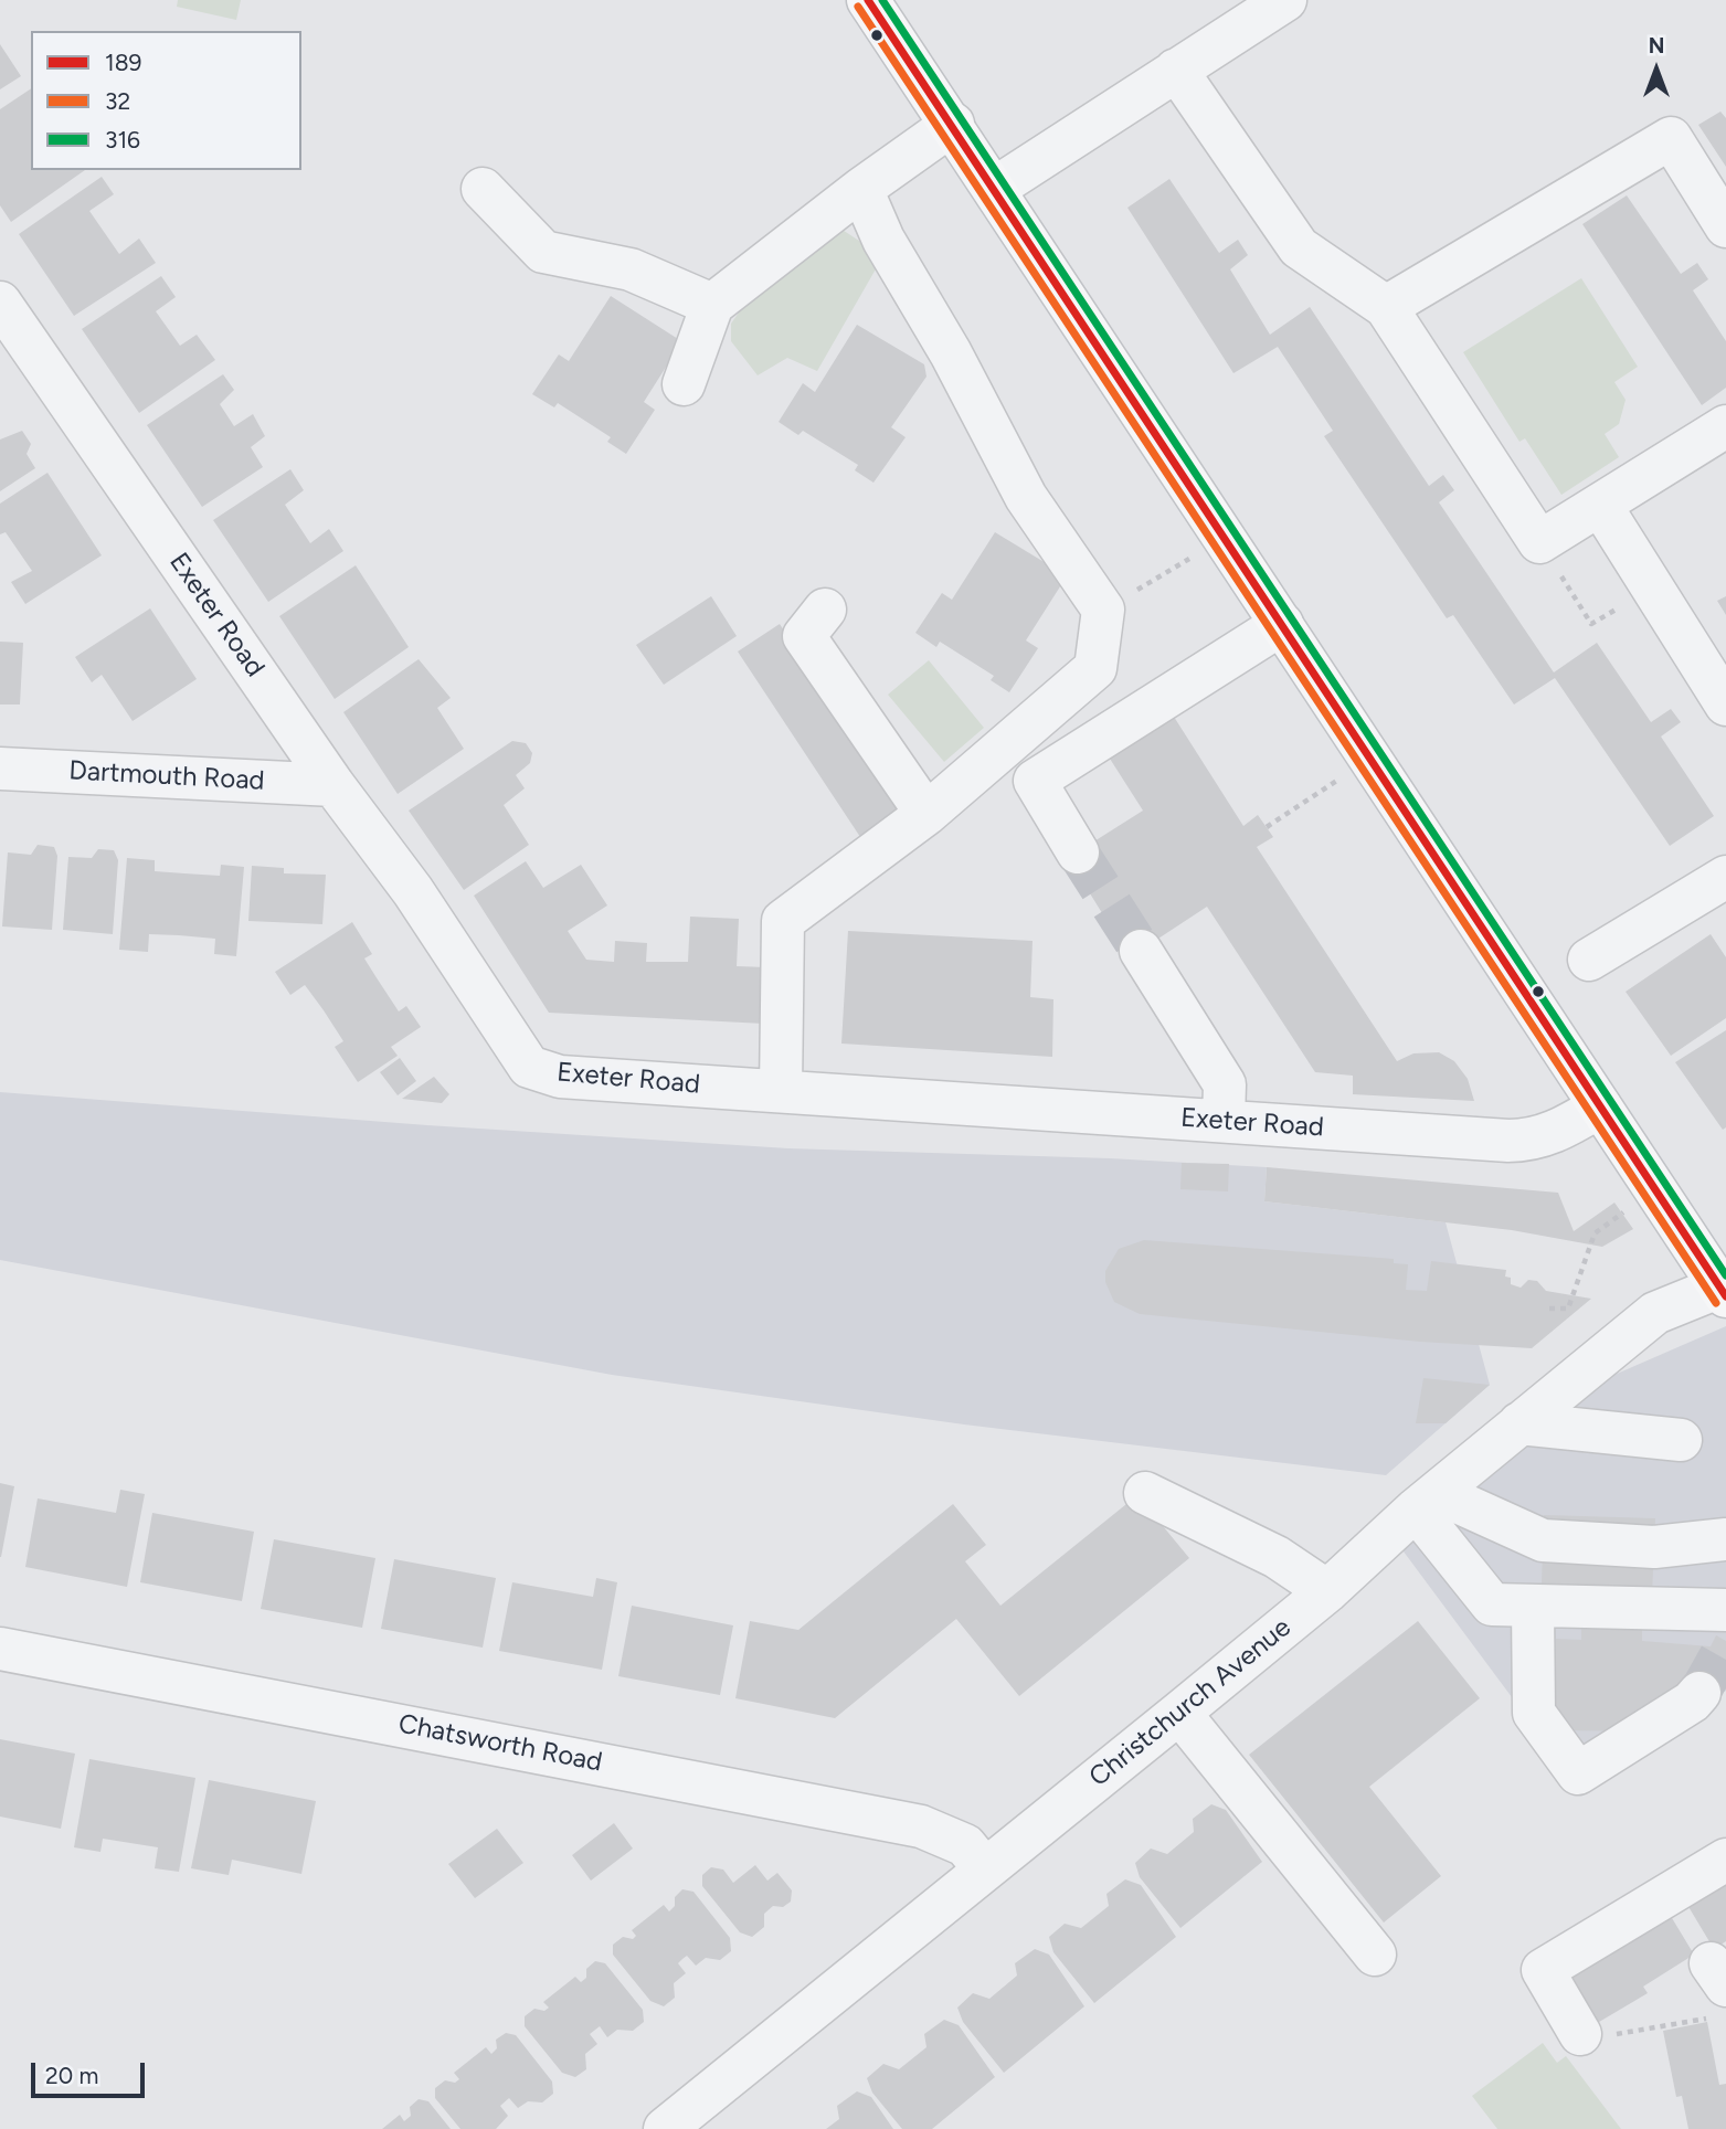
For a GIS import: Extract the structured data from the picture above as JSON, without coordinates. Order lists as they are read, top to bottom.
{
  "streets": {
    "street": [
      "Exeter Road",
      "Dartmouth Road",
      "Christchurch Avenue",
      "Chatsworth Road"
    ]
  },
  "crossings": [
    ["Exeter Road", "Dartmouth Road"],
    ["Christchurch Avenue", "Chatsworth Road"]
  ],
  "lines": ["transit line 189", "transit line 316", "transit line 32"],
  "legend": ["189", "32", "316"],
  "scale_bar": "20 m",
  "north": "top"
}
